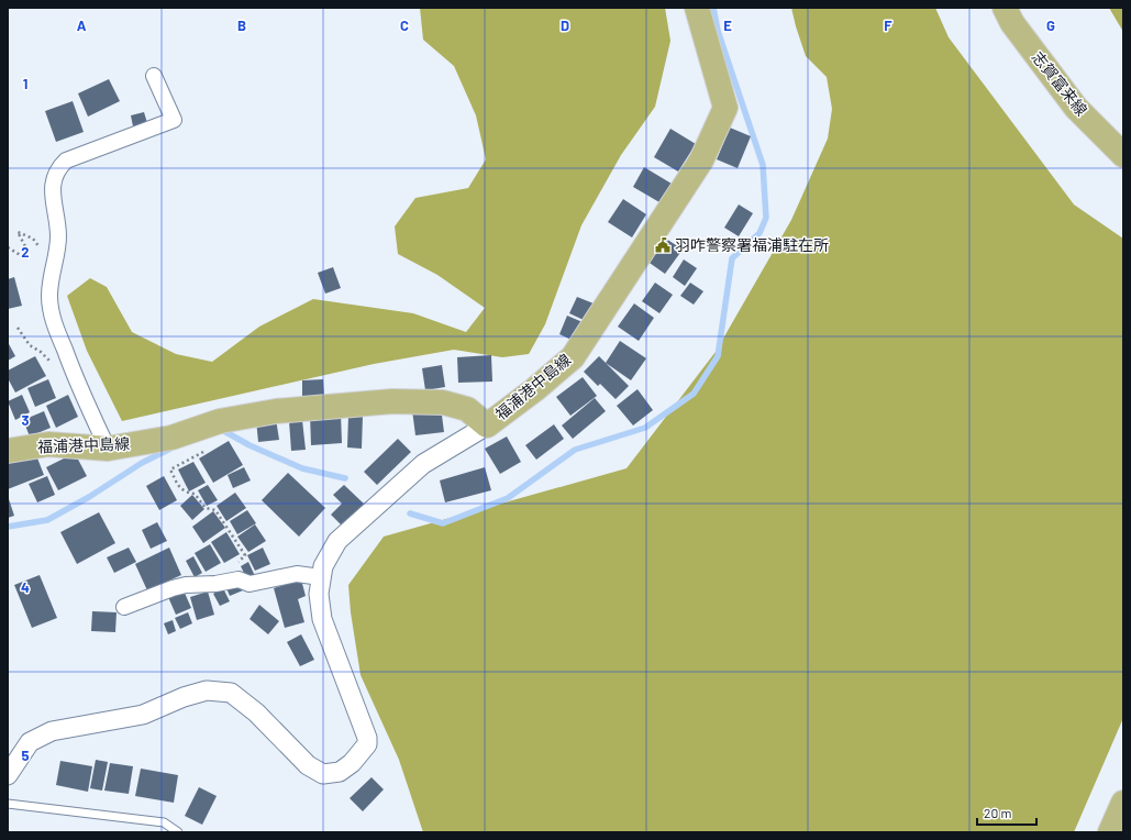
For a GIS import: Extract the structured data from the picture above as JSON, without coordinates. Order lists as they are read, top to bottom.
{
  "streets": {
    "main road": ["志賀富来線", "福浦港中島線"]
  },
  "places": {
    "public building": ["羽咋警察署福浦駐在所"]
  },
  "scale_bar": "20 m",
  "grid": {
    "columns": [
      "A",
      "B",
      "C",
      "D",
      "E",
      "F",
      "G"
    ],
    "rows": [
      "1",
      "2",
      "3",
      "4",
      "5"
    ]
  }
}
